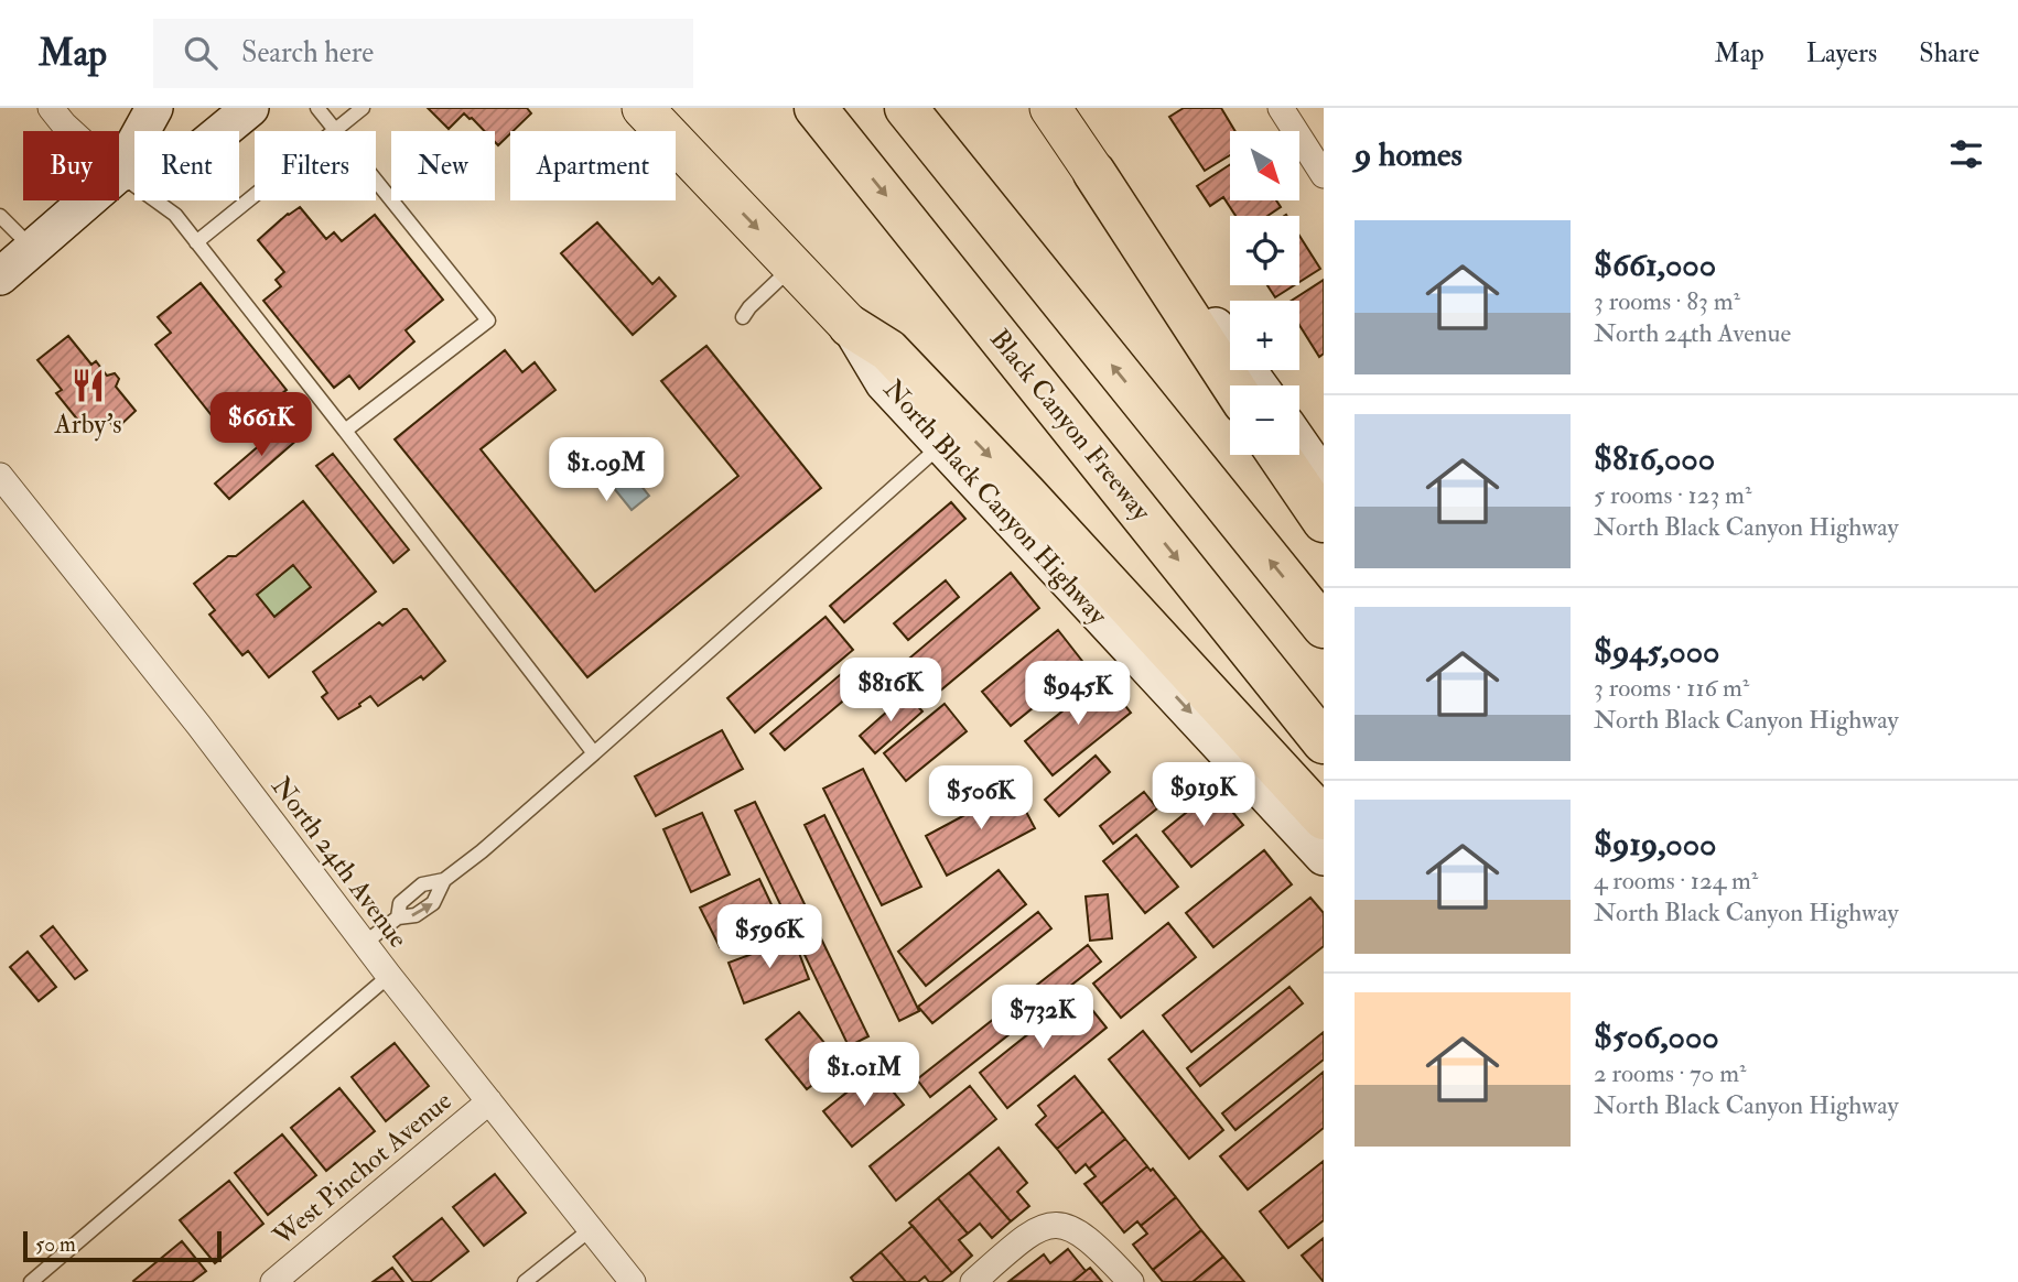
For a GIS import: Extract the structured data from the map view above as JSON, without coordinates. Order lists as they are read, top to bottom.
{
  "streets": {
    "highway": ["Black Canyon Freeway"],
    "main road": ["North Black Canyon Highway"],
    "street": ["North 24th Avenue", "West Pinchot Avenue"]
  },
  "crossings": [
    ["North 24th Avenue", "West Pinchot Avenue"]
  ],
  "one_way": ["North Black Canyon Highway"],
  "places": {
    "restaurant": ["Arby's"]
  },
  "scale_bar": "50 m",
  "north": "bottom right",
  "page": {
    "header": "Map",
    "search": "Search here",
    "nav": ["Map", "Layers", "Share"],
    "heading": "9 homes",
    "map_buttons": ["+", "−"],
    "chip": [
      "Buy",
      "Rent",
      "Filters",
      "New",
      "Apartment"
    ],
    "list": [
      {
        "name": "$661,000",
        "note": "3 rooms · 83 m² · North 24th Avenue"
      },
      {
        "name": "$816,000",
        "note": "5 rooms · 123 m² · North Black Canyon Highway"
      },
      {
        "name": "$945,000",
        "note": "3 rooms · 116 m² · North Black Canyon Highway"
      },
      {
        "name": "$919,000",
        "note": "4 rooms · 124 m² · North Black Canyon Highway"
      },
      {
        "name": "$506,000",
        "note": "2 rooms · 70 m² · North Black Canyon Highway"
      }
    ],
    "price": [
      "$661K",
      "$1.09M",
      "$816K",
      "$945K",
      "$919K",
      "$506K",
      "$596K",
      "$732K",
      "$1.01M"
    ],
    "scale": "50 m"
  }
}
